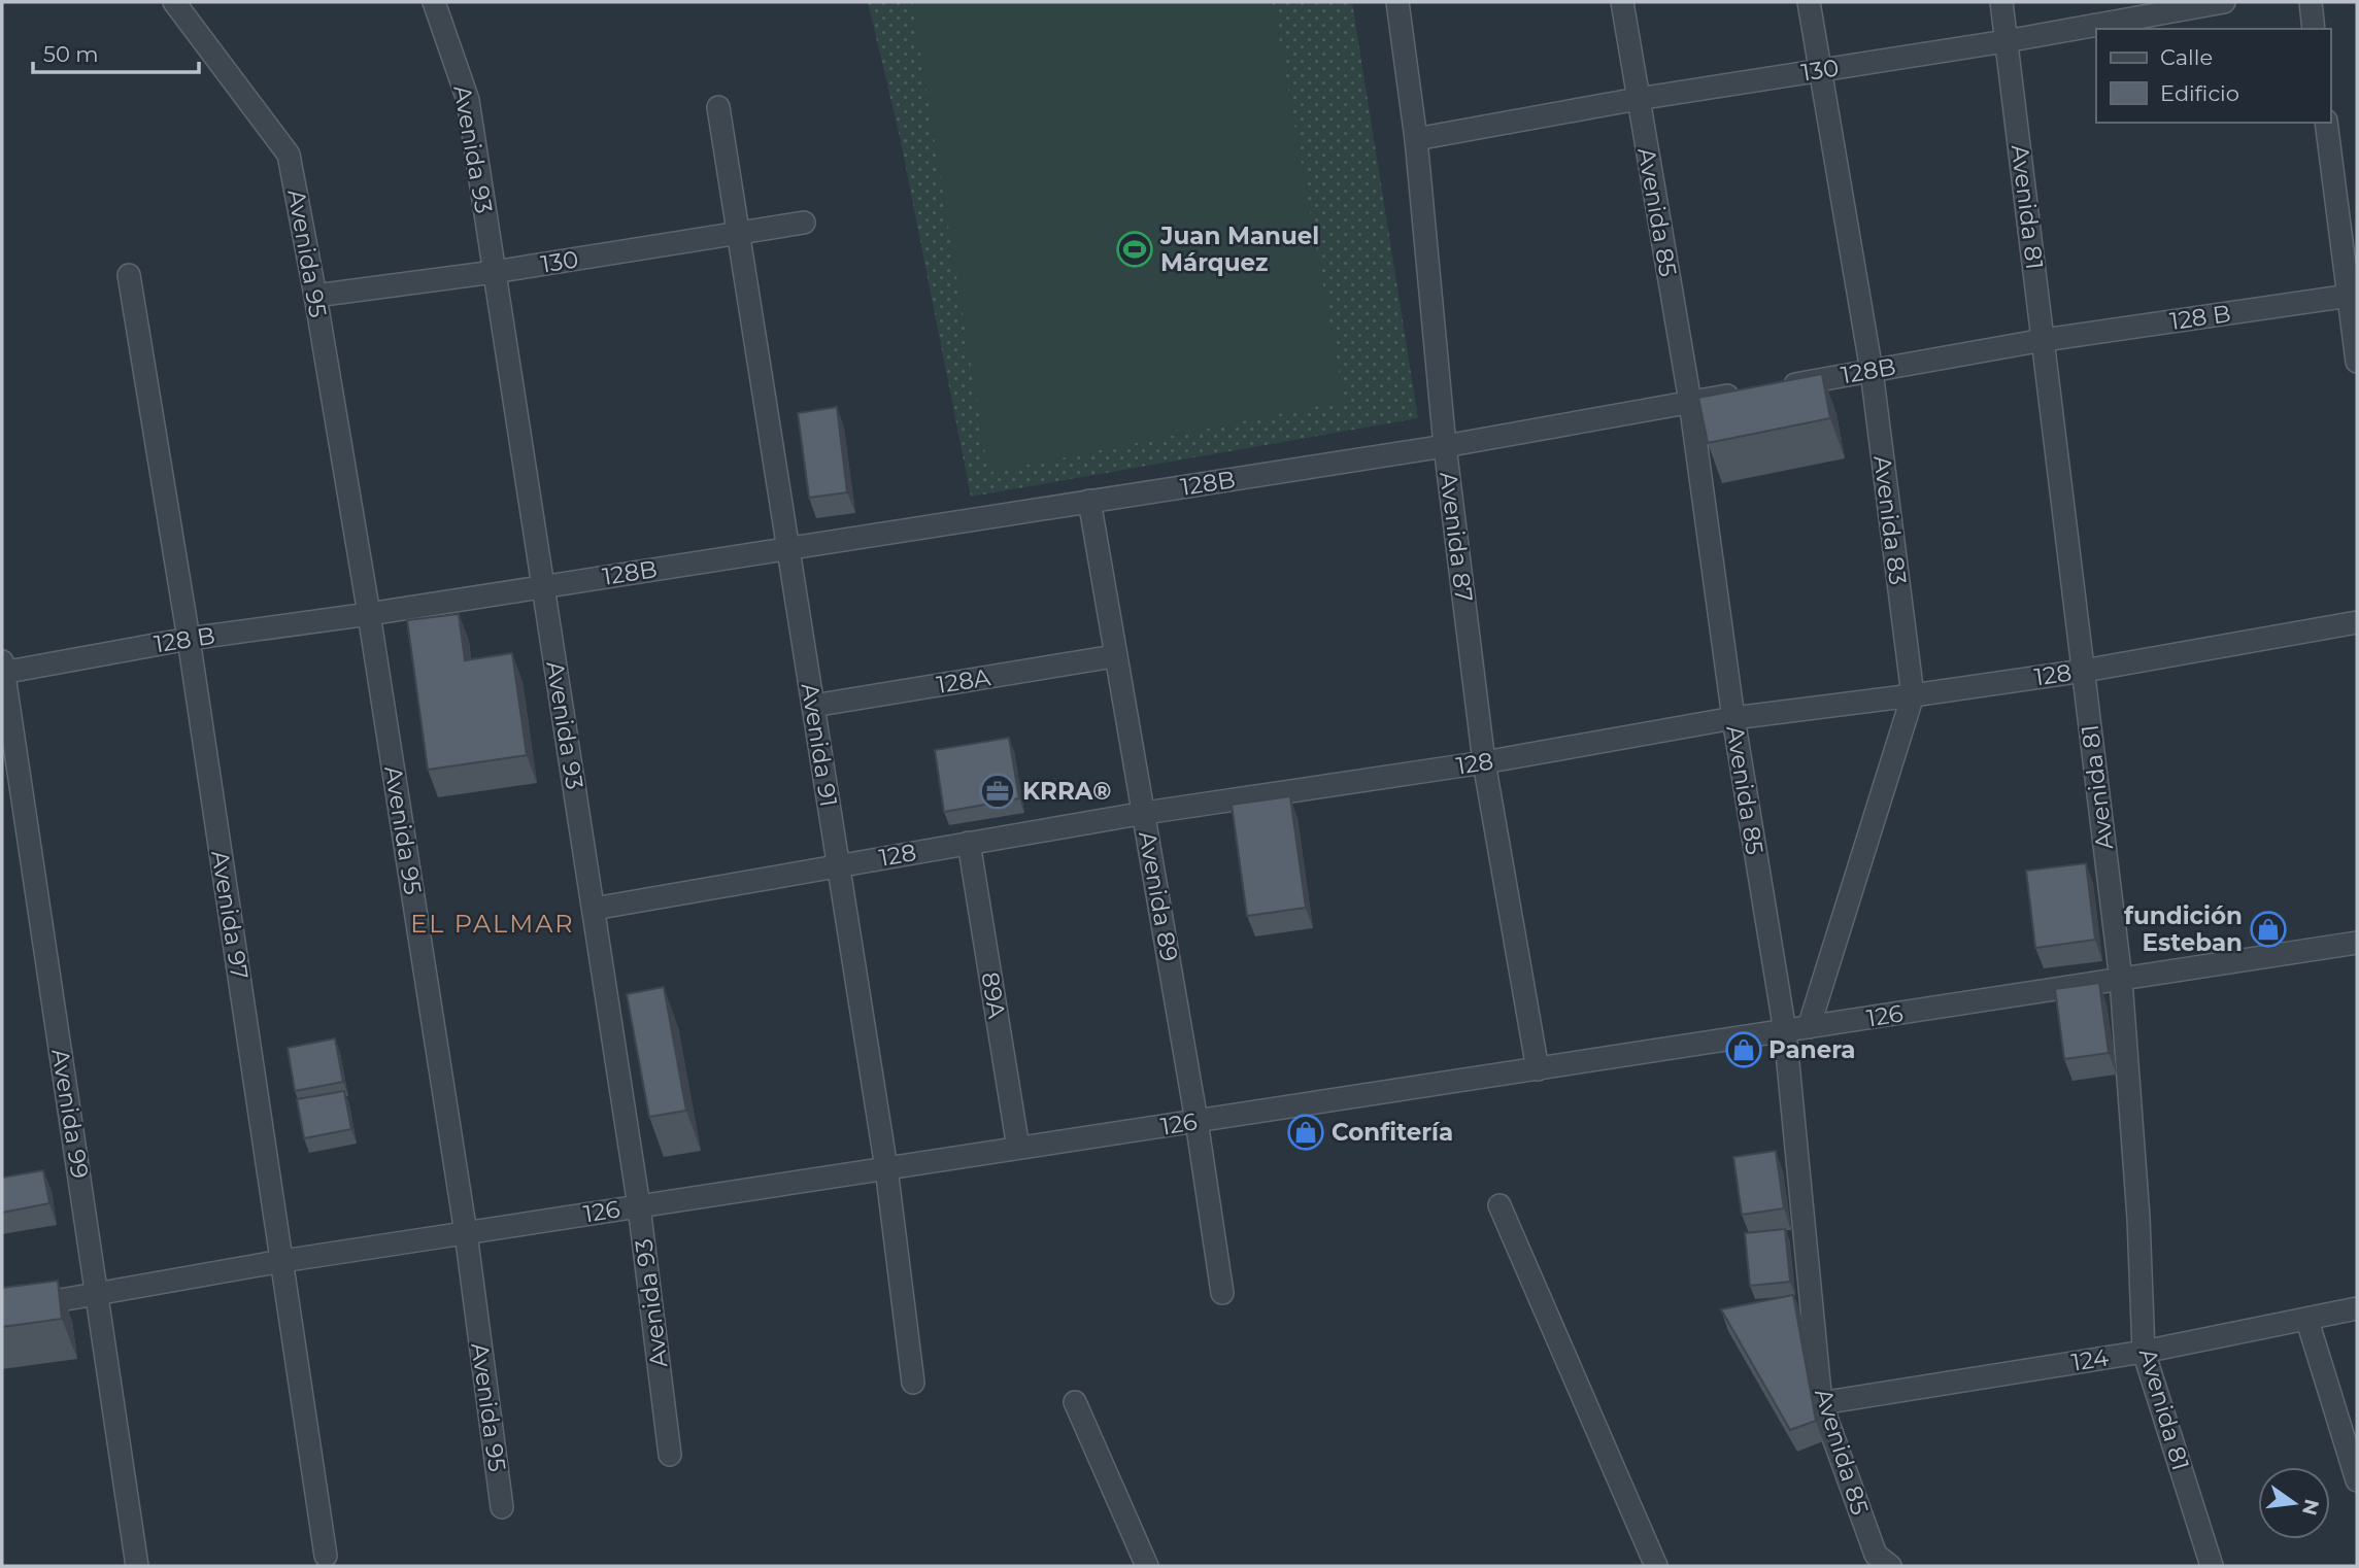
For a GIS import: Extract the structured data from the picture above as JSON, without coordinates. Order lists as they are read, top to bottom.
{
  "streets": {
    "street": [
      "130",
      "Avenida 93",
      "Avenida 81",
      "Avenida 85",
      "Avenida 95",
      "128 B",
      "128B",
      "Avenida 83",
      "Avenida 87",
      "128",
      "128A",
      "Avenida 91",
      "Avenida 89",
      "Avenida 97",
      "89A",
      "126",
      "Avenida 99",
      "124"
    ]
  },
  "crossings": [
    ["130", "Avenida 93"],
    ["130", "Avenida 81"],
    ["130", "Avenida 85"],
    ["130", "Avenida 95"],
    ["130", "Avenida 83"],
    ["130", "Avenida 87"],
    ["130", "Avenida 91"],
    ["Avenida 93", "128B"],
    ["Avenida 93", "128"],
    ["Avenida 93", "126"],
    ["Avenida 81", "128 B"],
    ["Avenida 81", "128B"],
    ["Avenida 81", "128"],
    ["Avenida 81", "126"],
    ["Avenida 81", "124"],
    ["Avenida 85", "128B"],
    ["Avenida 85", "128"],
    ["Avenida 85", "126"],
    ["Avenida 85", "124"],
    ["Avenida 95", "128 B"],
    ["Avenida 95", "128B"],
    ["Avenida 95", "126"],
    ["128 B", "128B"],
    ["128 B", "Avenida 97"],
    ["128 B", "Avenida 99"],
    ["128B", "Avenida 83"],
    ["128B", "Avenida 87"],
    ["128B", "Avenida 91"],
    ["128B", "Avenida 89"],
    ["Avenida 83", "128"],
    ["Avenida 83", "126"],
    ["Avenida 87", "128"],
    ["Avenida 87", "126"],
    ["128", "Avenida 91"],
    ["128", "Avenida 89"],
    ["128", "89A"],
    ["128A", "Avenida 91"],
    ["128A", "Avenida 89"],
    ["Avenida 91", "126"],
    ["Avenida 89", "126"],
    ["Avenida 97", "126"],
    ["89A", "126"],
    ["126", "Avenida 99"]
  ],
  "districts": ["EL PALMAR"],
  "places": {
    "sports": ["Juan Manuel Márquez"],
    "office": ["KRRA®"],
    "shop": ["fundición Esteban", "Panera", "Confitería"]
  },
  "legend": ["Calle", "Edificio"],
  "scale_bar": "50 m",
  "north": "right"
}
